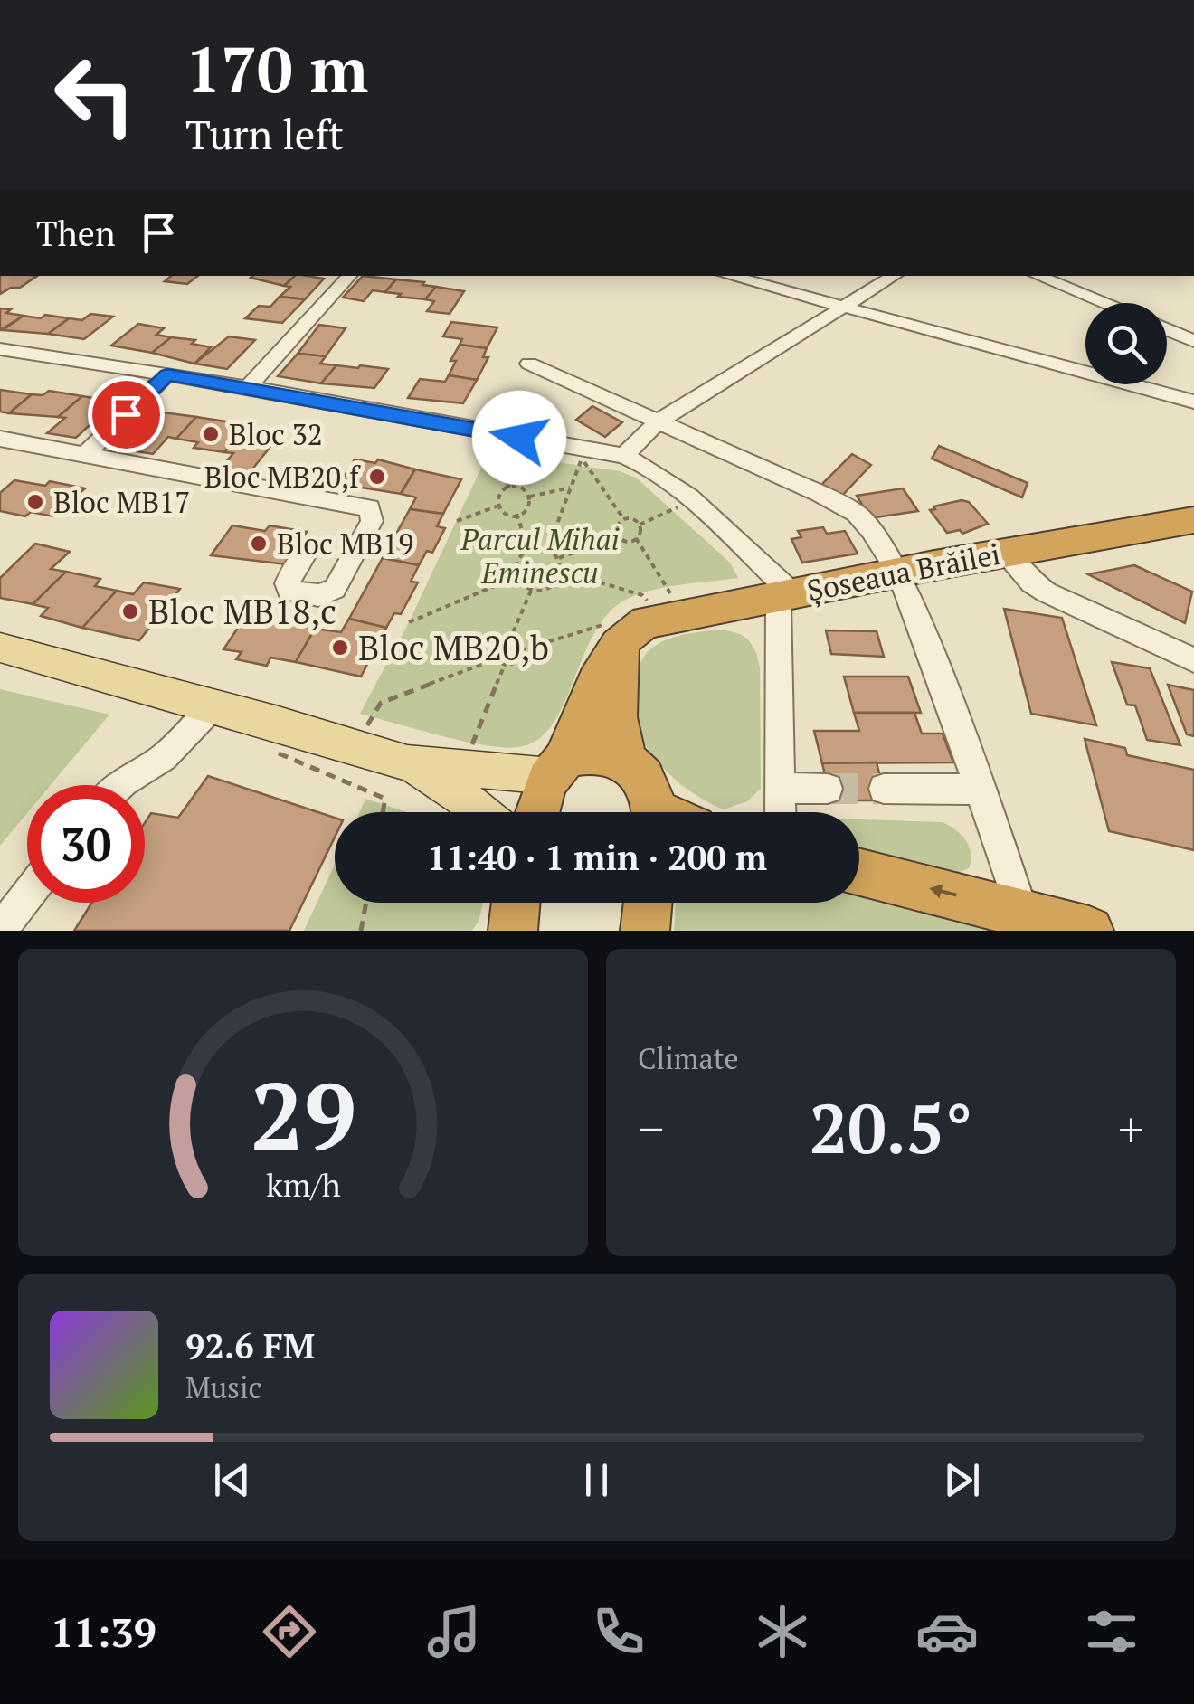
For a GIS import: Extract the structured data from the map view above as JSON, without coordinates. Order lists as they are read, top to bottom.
{
  "streets": {
    "highway": ["Șoseaua Brăilei"]
  },
  "parks": ["Parcul Mihai Eminescu"],
  "places": [
    "Bloc 32",
    "Bloc MB20,f",
    "Bloc MB17",
    "Bloc MB19",
    "Bloc MB18,c",
    "Bloc MB20,b"
  ],
  "page": {
    "turn": ["170 m", "Turn left"],
    "then": "Then",
    "limit": "30",
    "trip": "11:40 · 1 min · 200 m",
    "tile": "Climate",
    "heat": ["−", "20.5°", "+"],
    "song": ["92.6 FM", "Music"],
    "tabs": "11:39",
    "gauge": ["29", "km/h"]
  }
}
